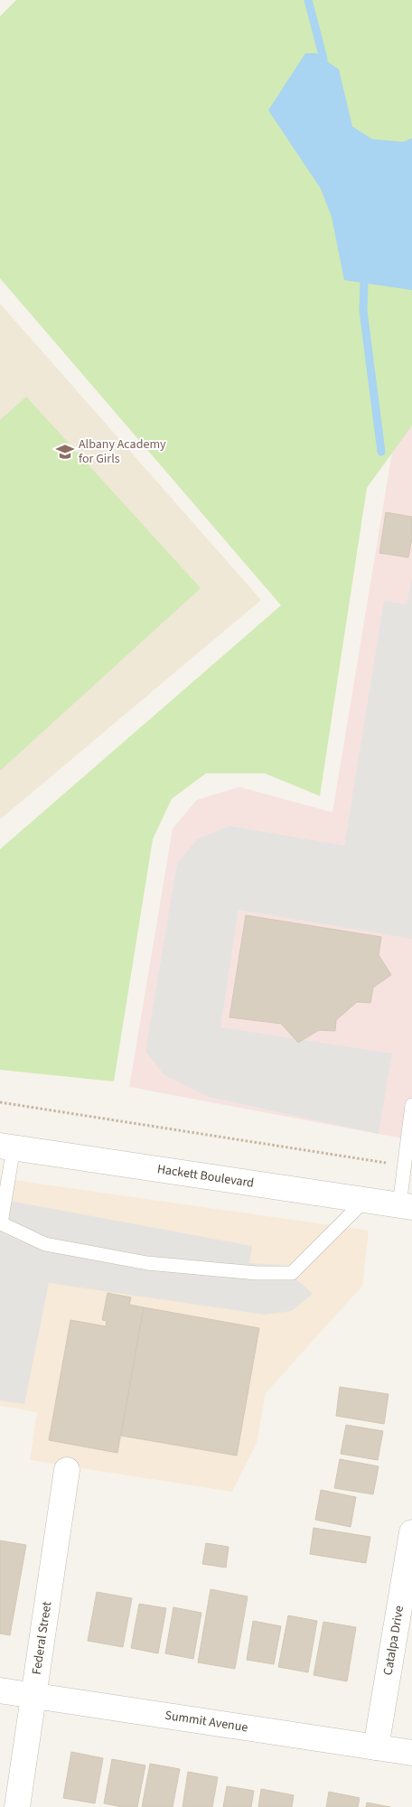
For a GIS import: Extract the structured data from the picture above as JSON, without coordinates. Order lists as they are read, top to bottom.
{
  "streets": {
    "street": [
      "Hackett Boulevard",
      "Federal Street",
      "Catalpa Drive",
      "Summit Avenue"
    ]
  },
  "crossings": [
    ["Federal Street", "Summit Avenue"],
    ["Catalpa Drive", "Summit Avenue"]
  ],
  "places": {
    "school or university": ["Albany Academy for Girls"]
  }
}
